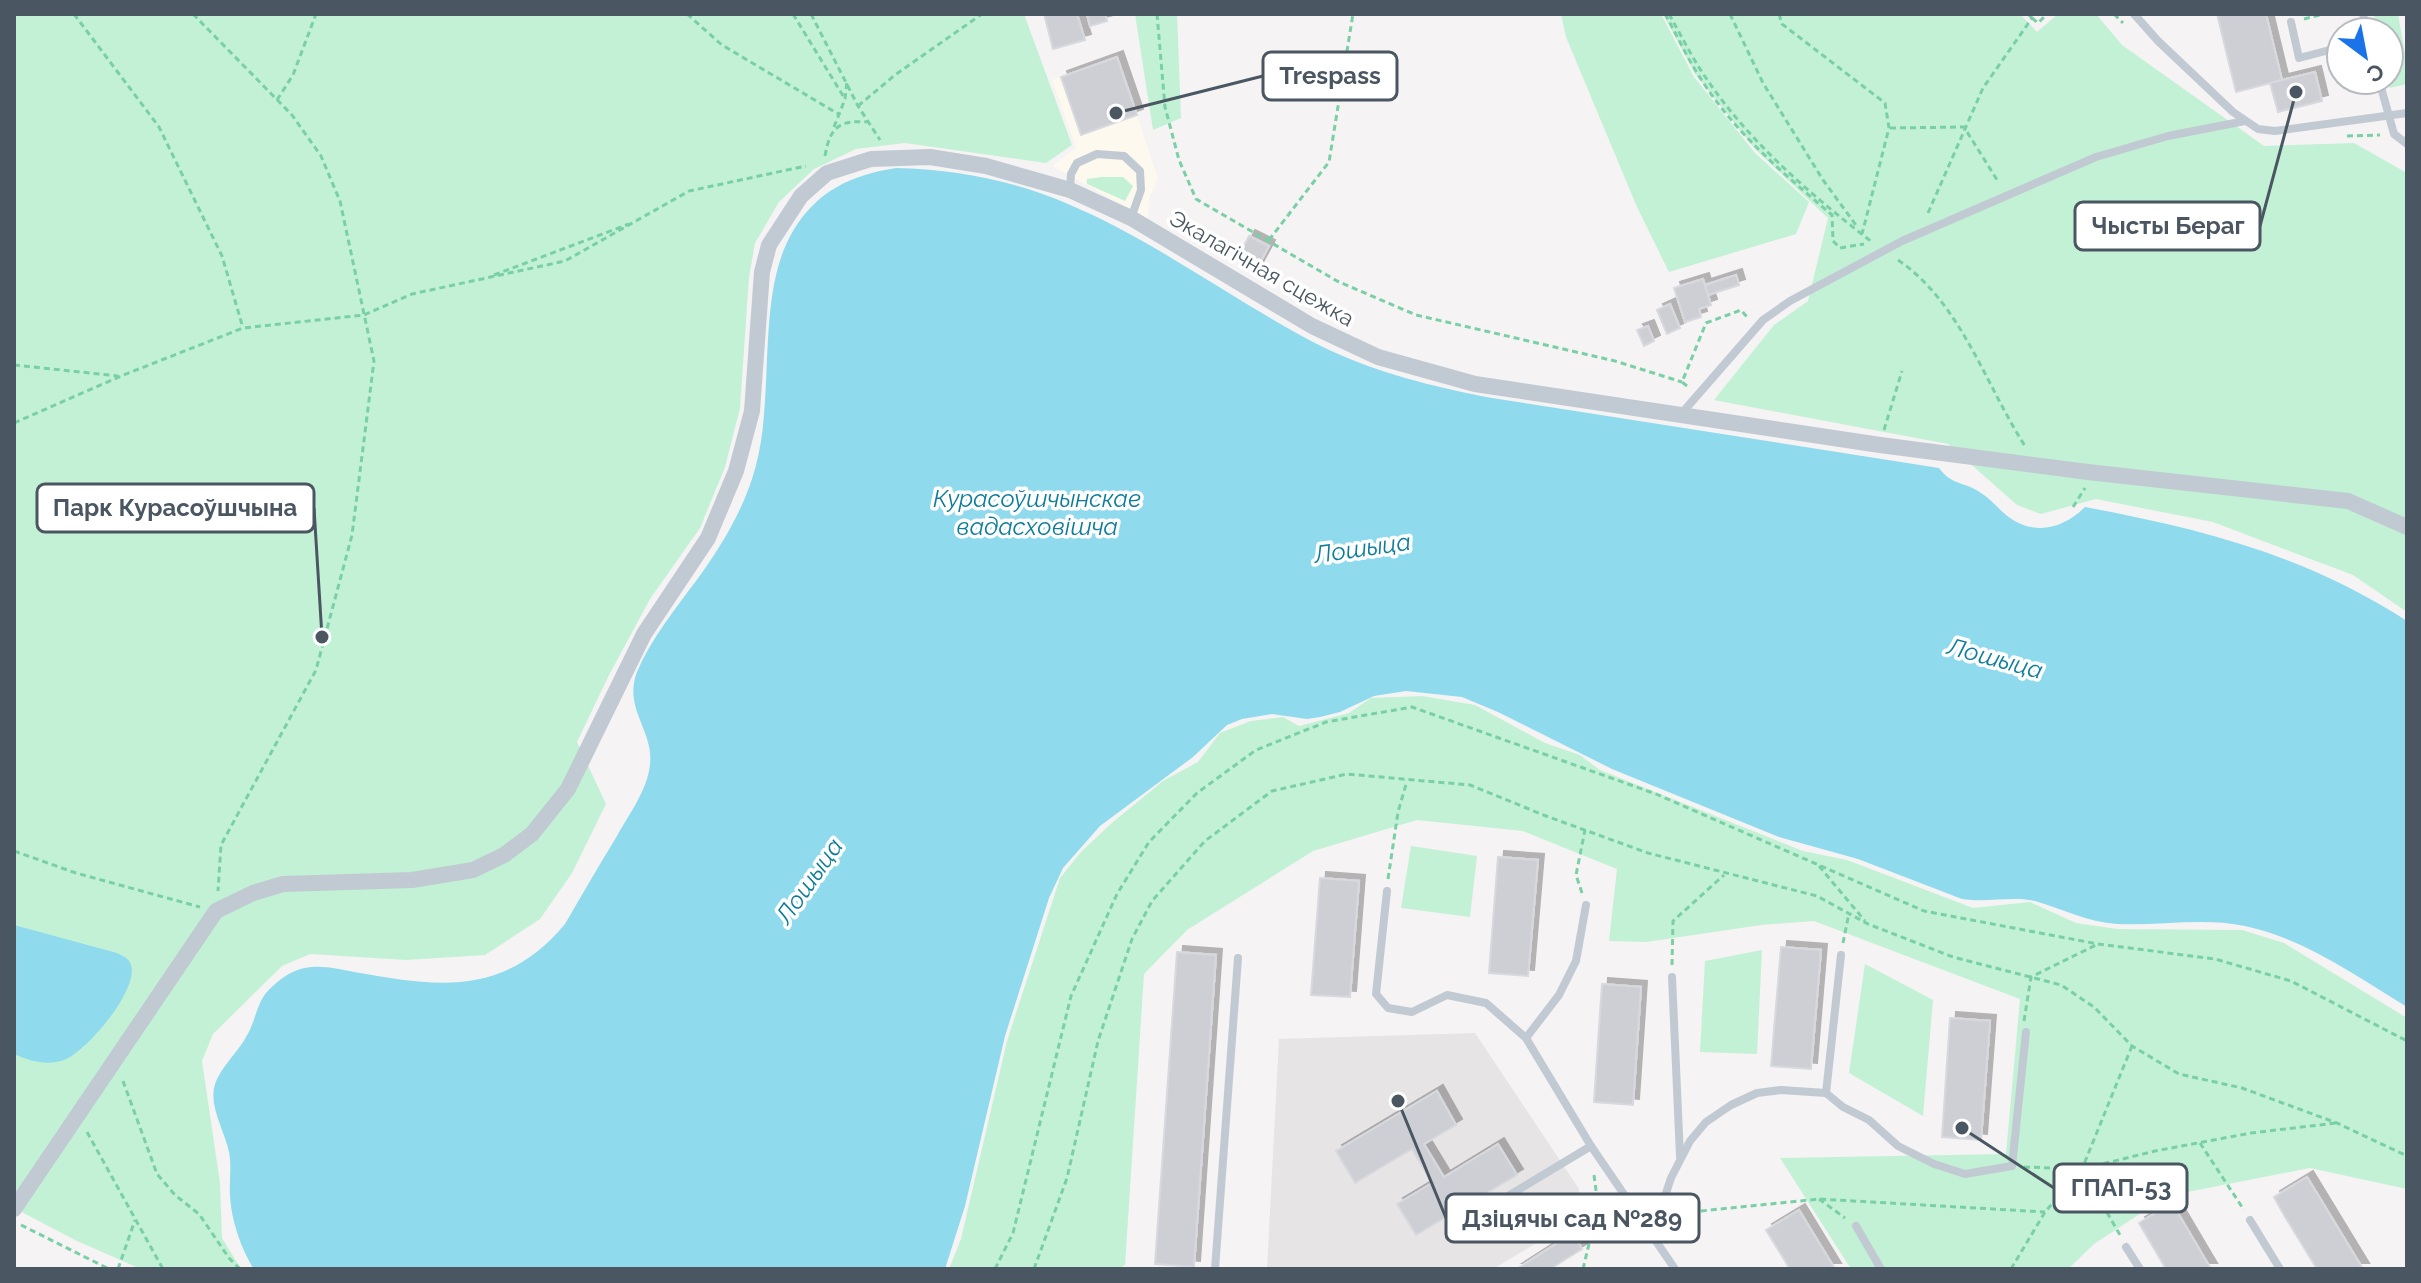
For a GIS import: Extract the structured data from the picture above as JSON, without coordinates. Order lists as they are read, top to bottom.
{
  "streets": {
    "street": ["Экалагічная сцежка"]
  },
  "water": ["Курасоўшчынскае вадасховішча", "Лошыца"],
  "places": [
    "Чысты Бераг",
    "Trespass",
    "Парк Курасоўшчына",
    "Дзіцячы сад №289",
    "ГПАП-53"
  ],
  "north": "bottom right"
}
